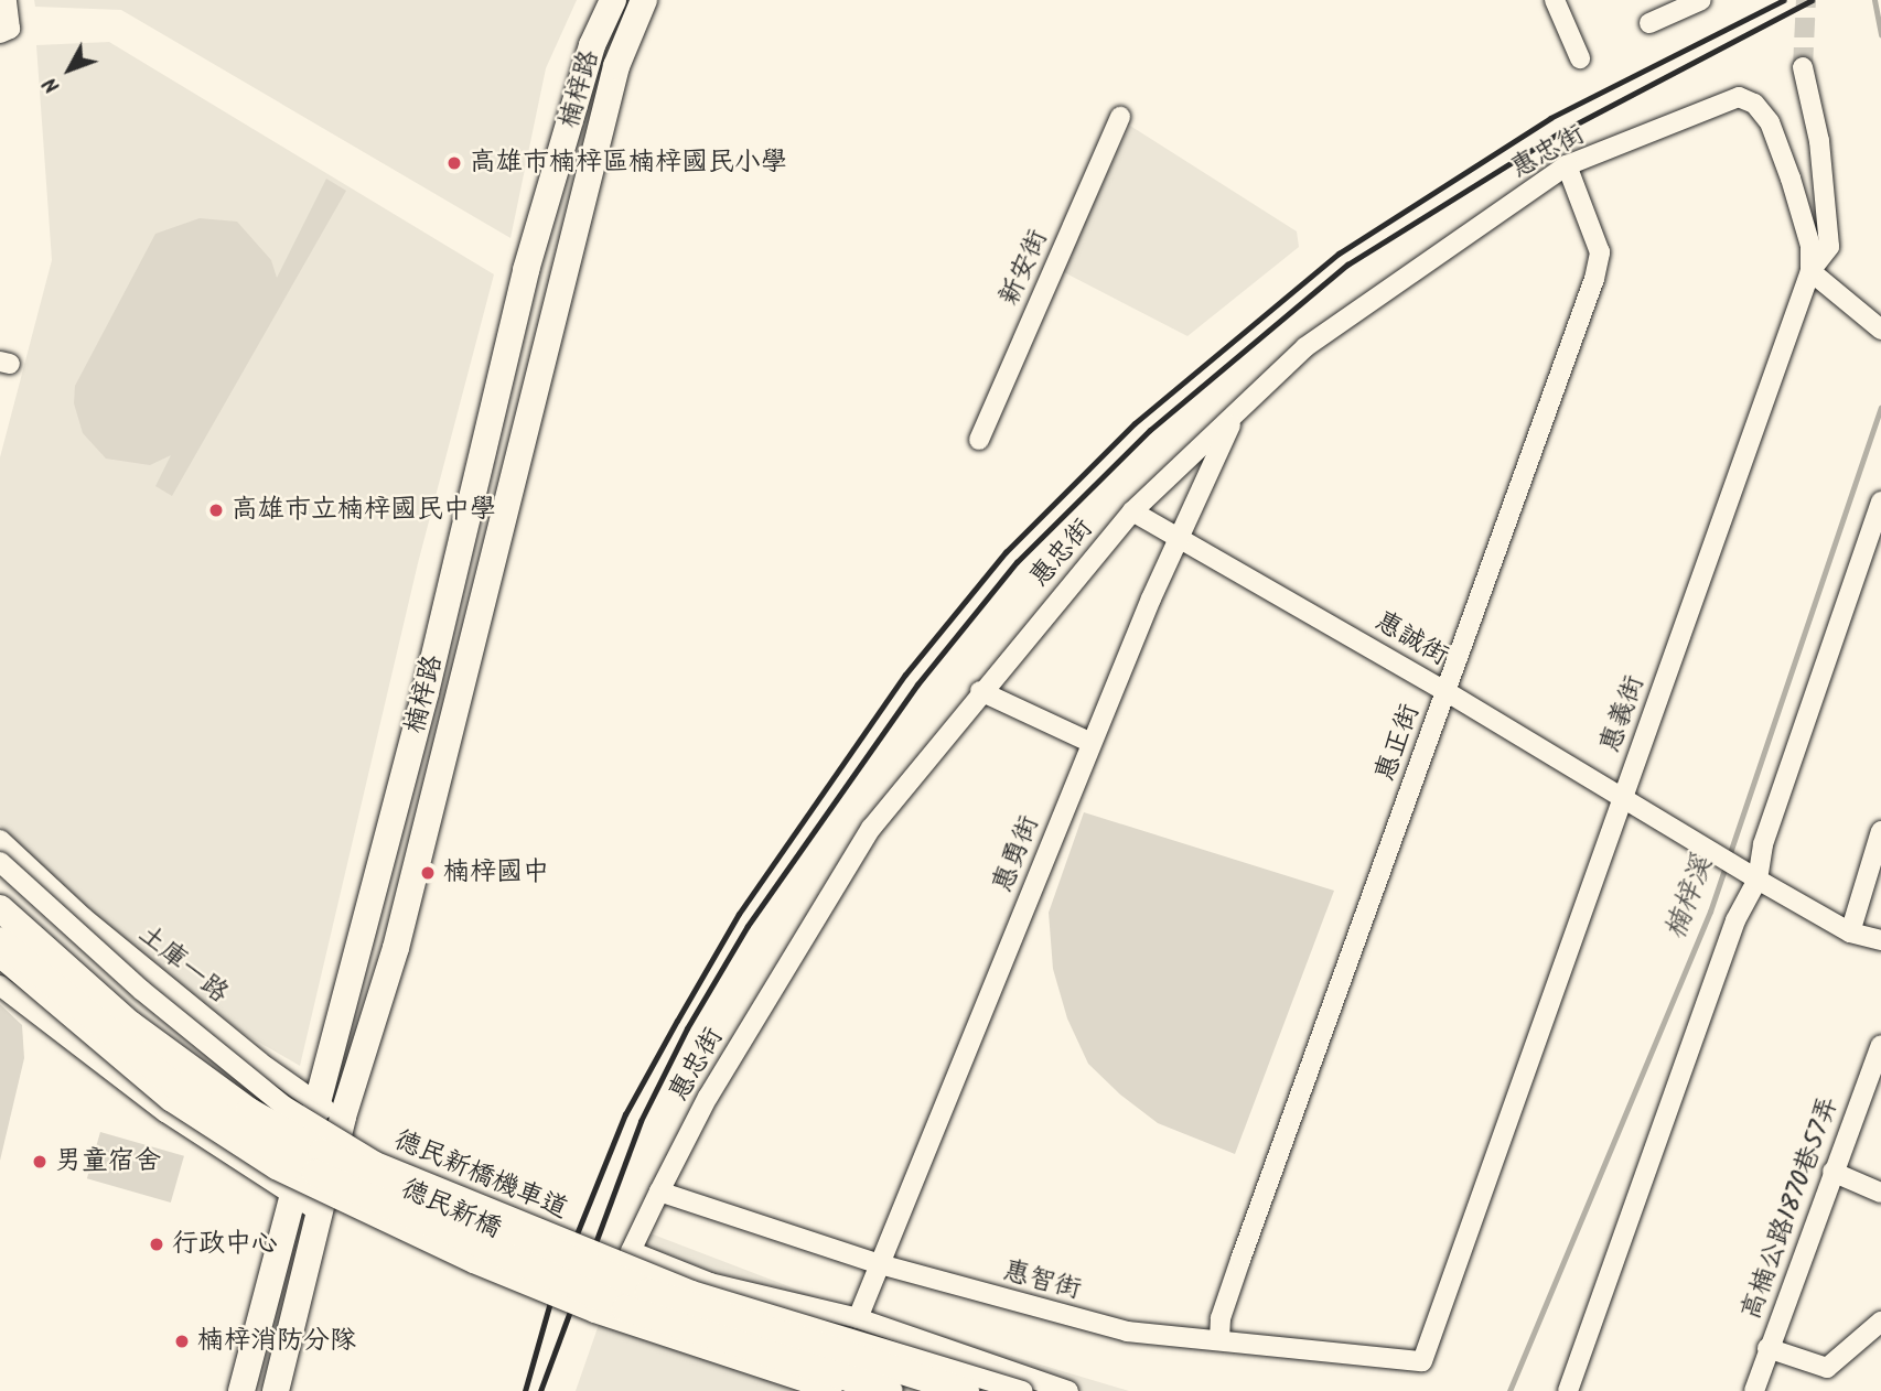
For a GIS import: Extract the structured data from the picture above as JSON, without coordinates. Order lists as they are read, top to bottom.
{
  "streets": {
    "street": [
      "楠梓路",
      "惠忠街",
      "新安街",
      "惠誠街",
      "惠義街",
      "惠正街",
      "惠勇街",
      "土庫一路",
      "德民新橋機車道",
      "高楠公路1870巷57弄",
      "德民新橋",
      "惠智街"
    ]
  },
  "crossings": [
    ["楠梓路", "土庫一路"],
    ["惠忠街", "惠誠街"],
    ["惠忠街", "惠義街"],
    ["惠忠街", "惠正街"],
    ["惠忠街", "惠勇街"],
    ["惠忠街", "惠智街"],
    ["惠誠街", "惠義街"],
    ["惠誠街", "惠正街"],
    ["惠誠街", "惠勇街"],
    ["惠義街", "惠智街"],
    ["惠正街", "惠智街"],
    ["惠勇街", "惠智街"]
  ],
  "water": ["楠梓溪"],
  "places": [
    "高雄市楠梓區楠梓國民小學",
    "高雄市立楠梓國民中學",
    "楠梓國中",
    "男童宿舍",
    "行政中心",
    "楠梓消防分隊"
  ],
  "north": "bottom left"
}
